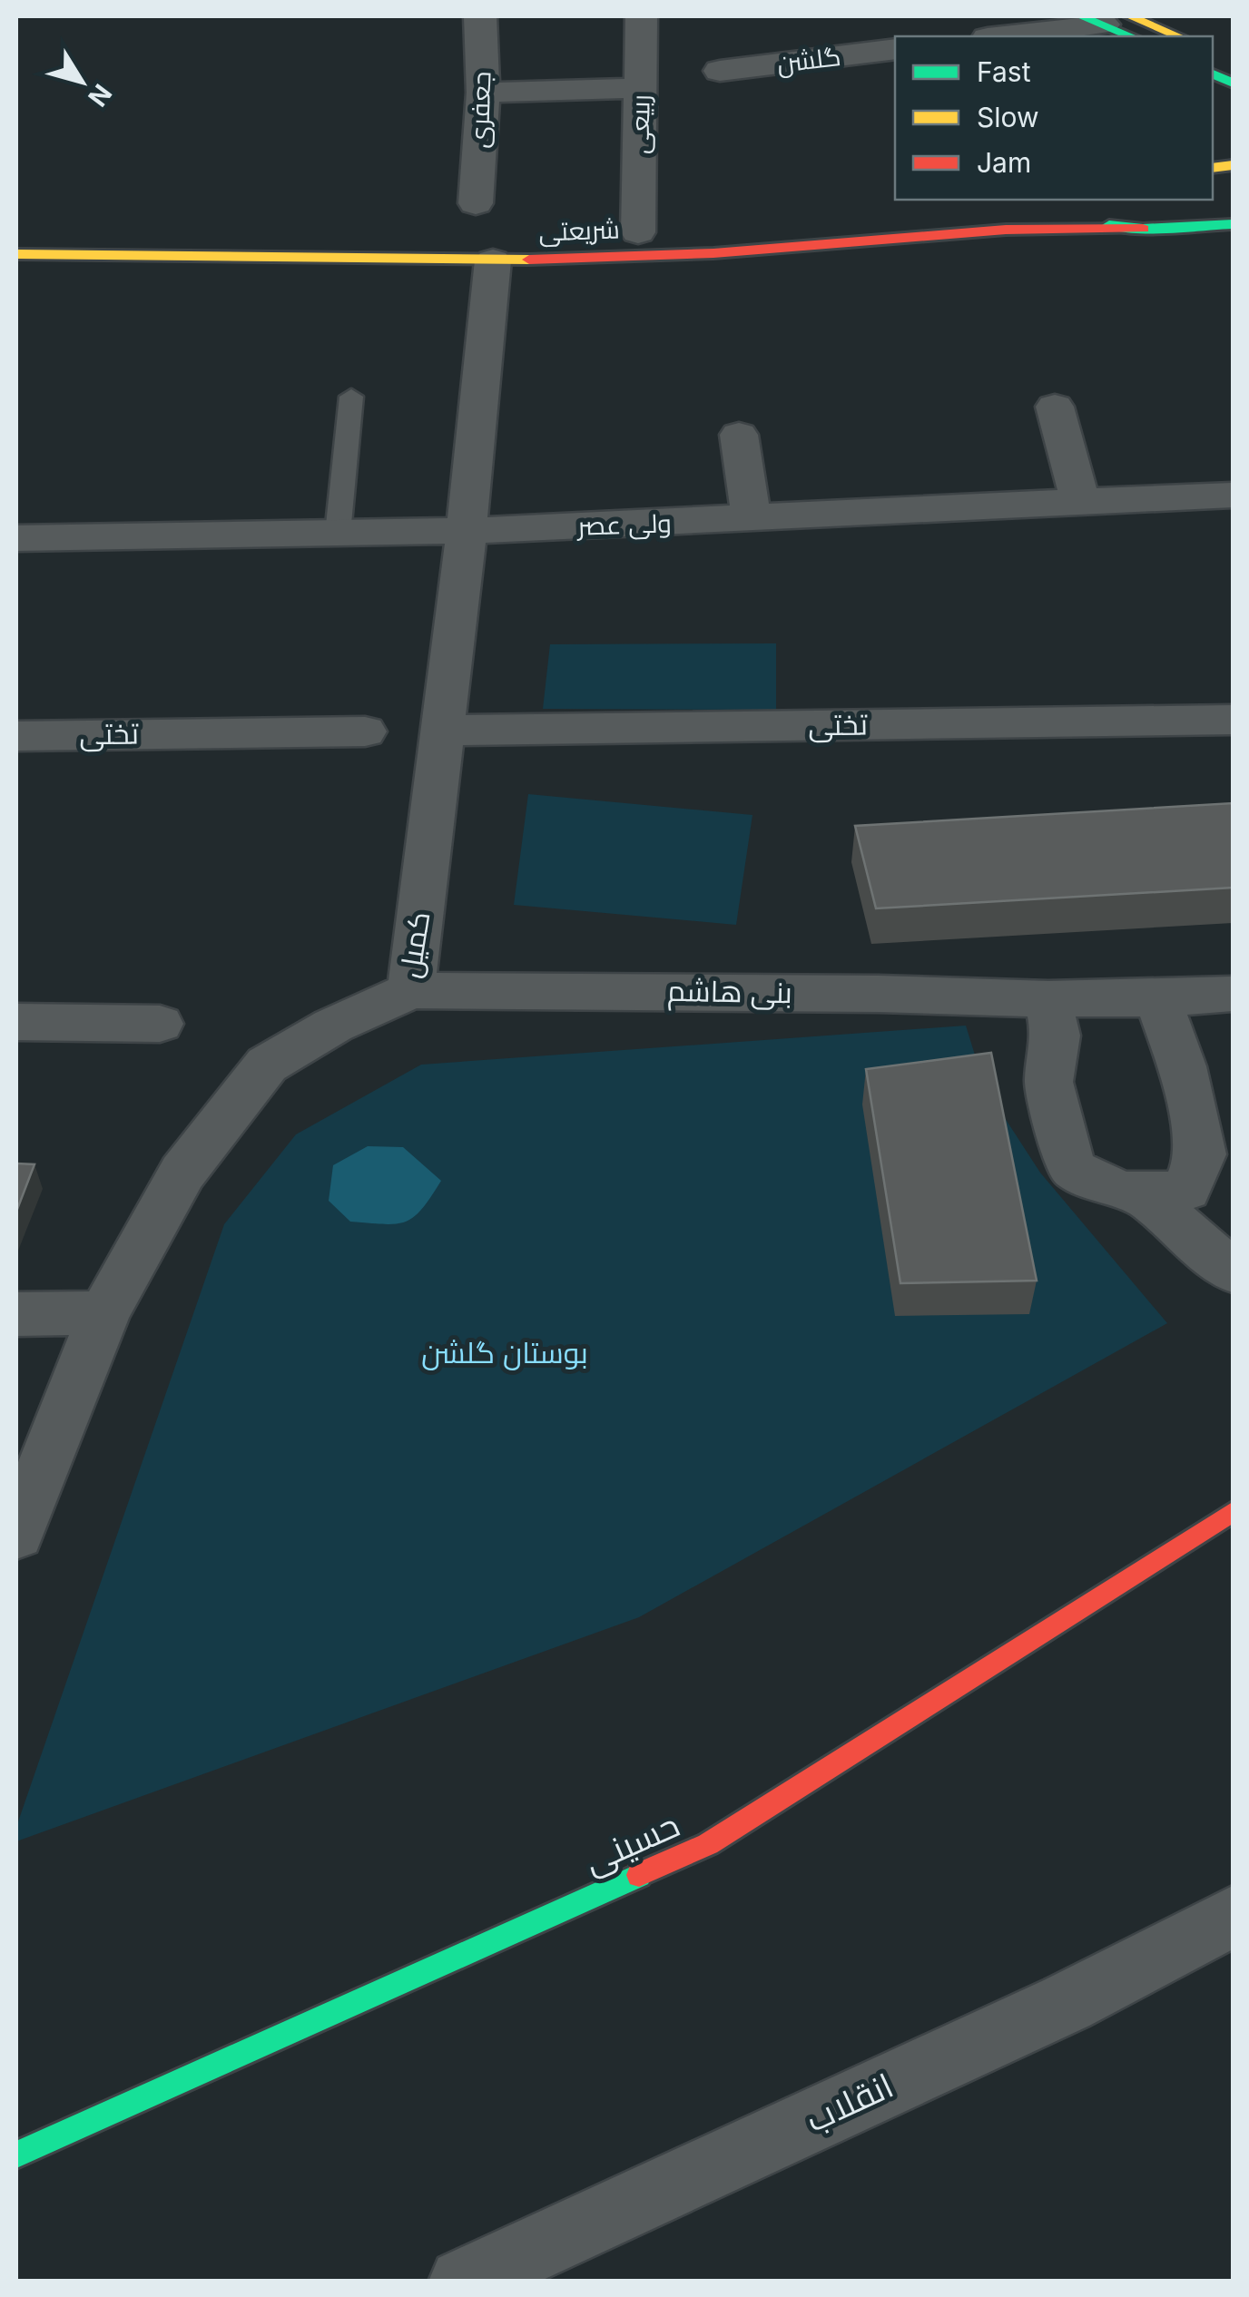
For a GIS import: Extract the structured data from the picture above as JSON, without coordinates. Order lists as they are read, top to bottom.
{
  "streets": {
    "main road": ["شریعتی", "حسینی"],
    "street": [
      "گلشن",
      "جعفری",
      "ربیعی",
      "ولی عصر",
      "تختی",
      "کمیل",
      "بنی هاشم",
      "انقلاب"
    ]
  },
  "crossings": [
    ["شریعتی", "کمیل"],
    ["ولی عصر", "کمیل"],
    ["تختی", "کمیل"],
    ["کمیل", "بنی هاشم"]
  ],
  "parks": ["بوستان گلشن"],
  "legend": ["Fast", "Slow", "Jam"],
  "north": "bottom right"
}
